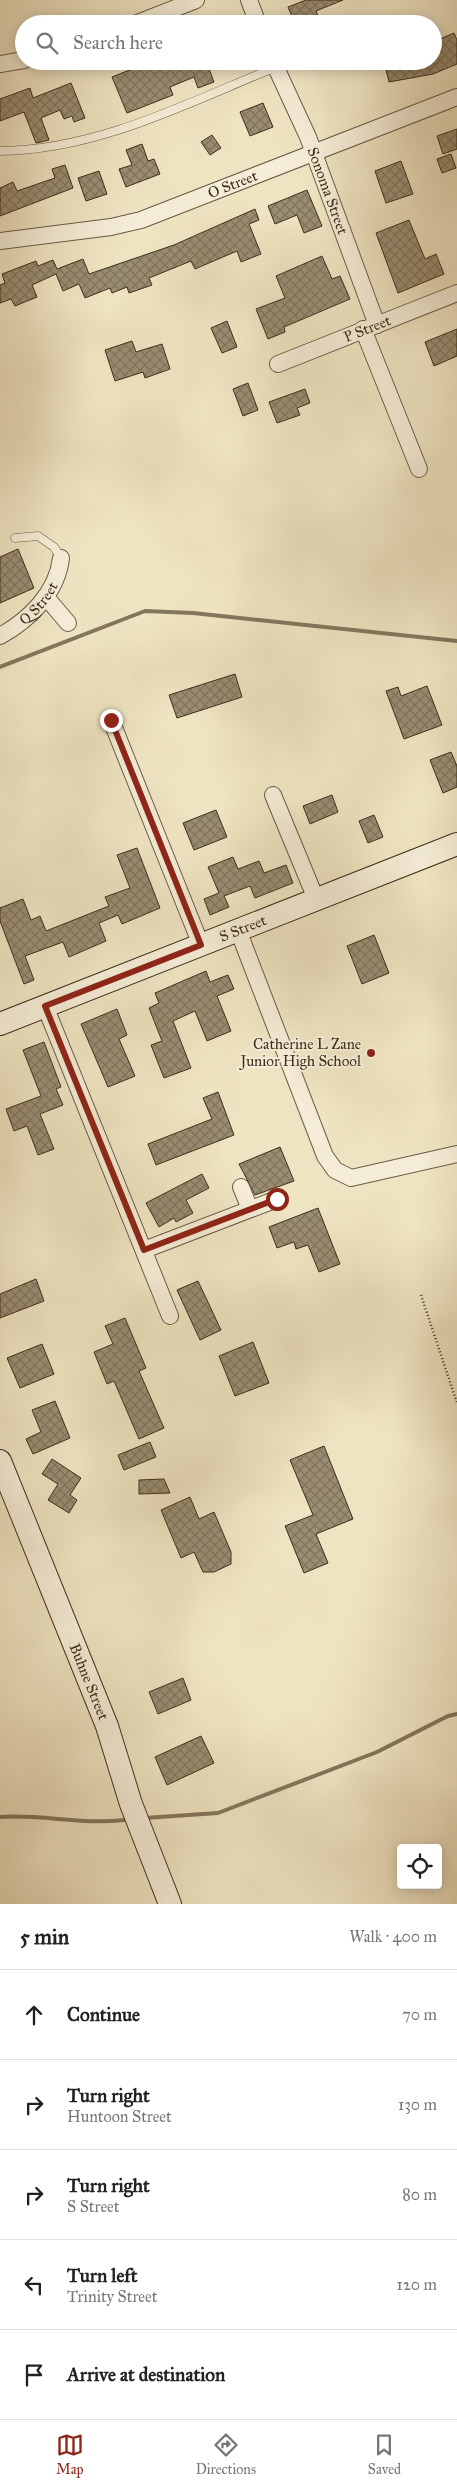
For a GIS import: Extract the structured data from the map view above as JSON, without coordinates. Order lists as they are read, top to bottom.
{
  "streets": {
    "main road": ["S Street", "Buhne Street"],
    "street": [
      "O Street",
      "Sonoma Street",
      "P Street",
      "Q Street"
    ]
  },
  "crossings": [
    ["O Street", "Sonoma Street"],
    ["Sonoma Street", "P Street"]
  ],
  "places": ["Catherine L Zane Junior High School"],
  "page": {
    "search": "Search here",
    "heading": ["5 min", "Walk · 400 m"],
    "list": [
      ["Continue", "70 m"],
      ["Turn right", "Huntoon Street", "130 m"],
      ["Turn right", "S Street", "80 m"],
      ["Turn left", "Trinity Street", "120 m"],
      "Arrive at destination"
    ],
    "nav": ["Map", "Directions", "Saved"]
  }
}
